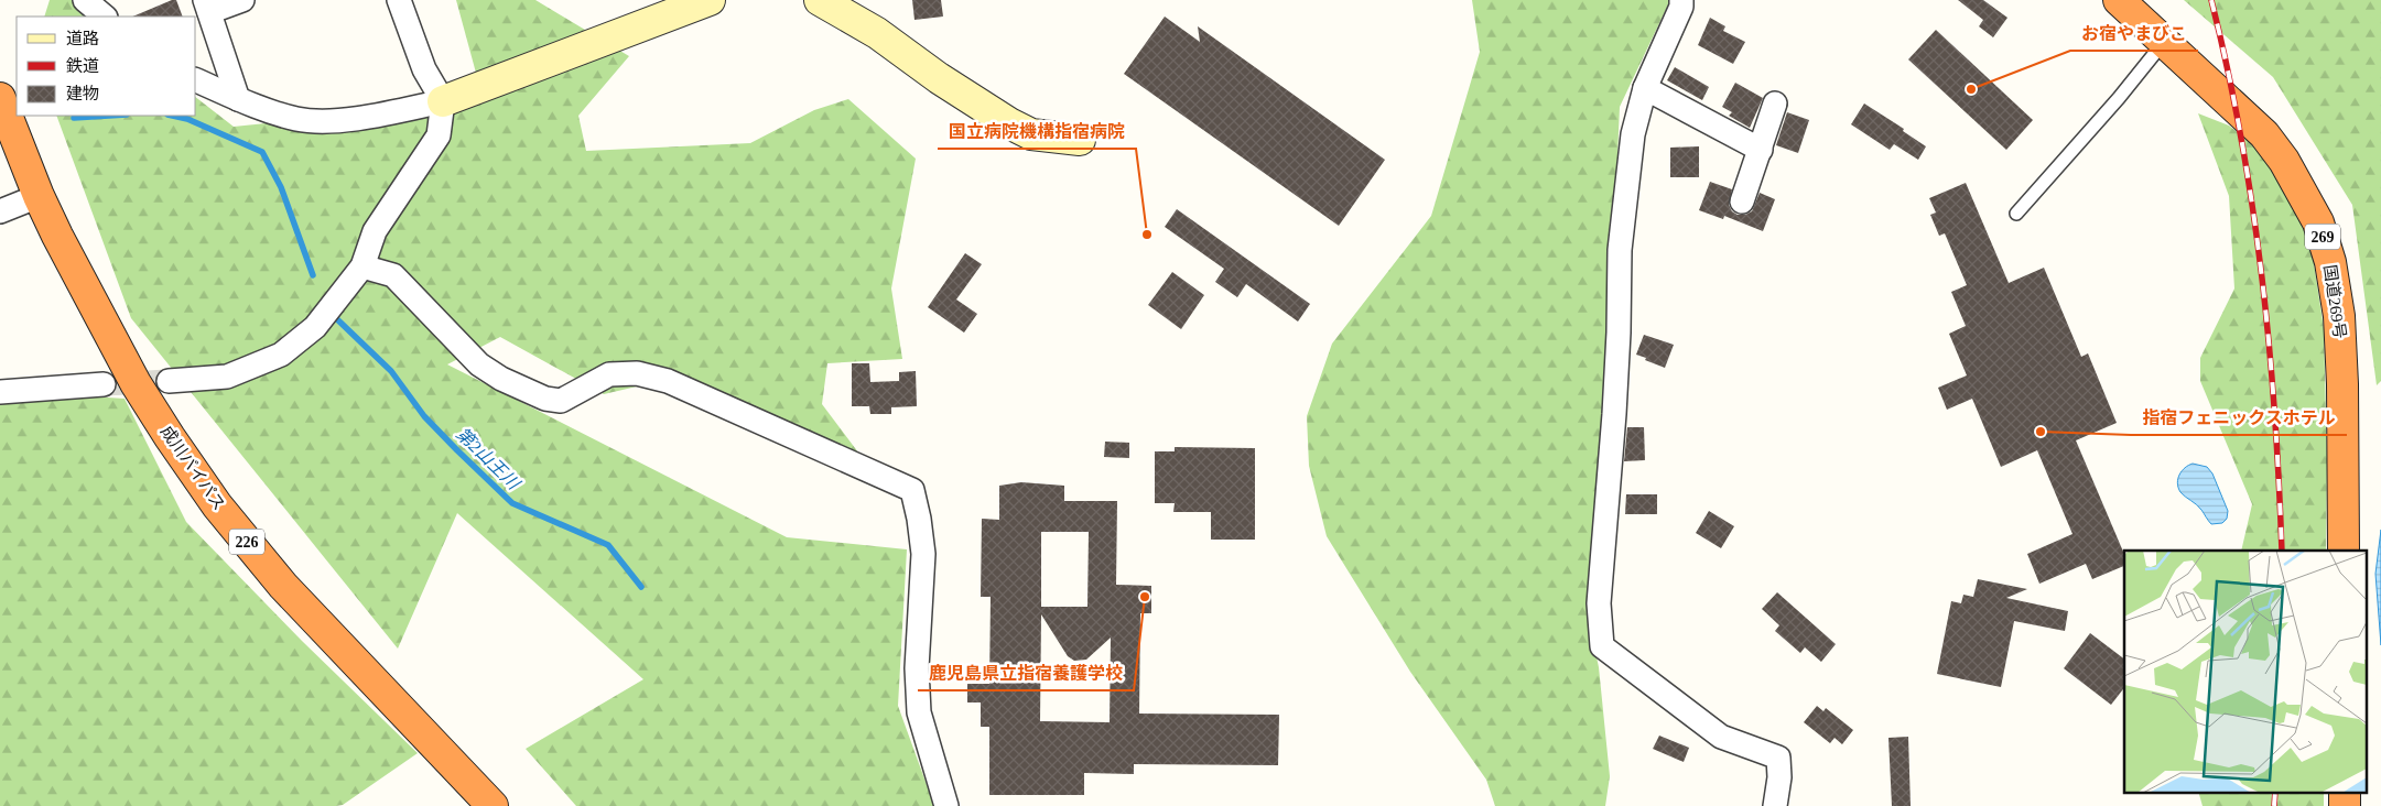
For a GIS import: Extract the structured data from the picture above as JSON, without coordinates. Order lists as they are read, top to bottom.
{
  "streets": {
    "highway": [
      "269",
      "国道269号",
      "成川バイパス",
      "226"
    ]
  },
  "water": ["第2山王川"],
  "places": [
    "お宿やまびこ",
    "国立病院機構指宿病院",
    "指宿フェニックスホテル",
    "鹿児島県立指宿養護学校"
  ],
  "legend": ["道路", "鉄道", "建物"]
}
